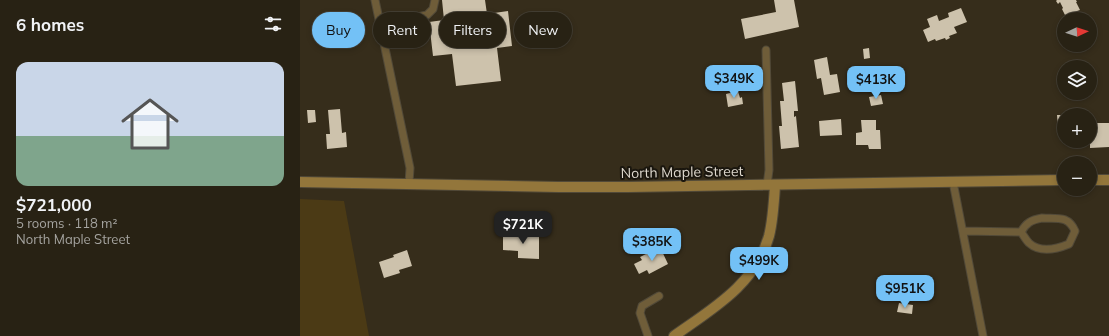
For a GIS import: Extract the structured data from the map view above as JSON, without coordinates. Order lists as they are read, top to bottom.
{
  "streets": {
    "main road": ["North Maple Street"]
  },
  "north": "right",
  "page": {
    "heading": "6 homes",
    "map_buttons": ["+", "−"],
    "chip": [
      "Buy",
      "Rent",
      "Filters",
      "New"
    ],
    "list": [
      {
        "name": "$721,000",
        "note": "5 rooms · 118 m² · North Maple Street"
      }
    ],
    "price": [
      "$349K",
      "$413K",
      "$721K",
      "$385K",
      "$499K",
      "$951K"
    ]
  }
}
